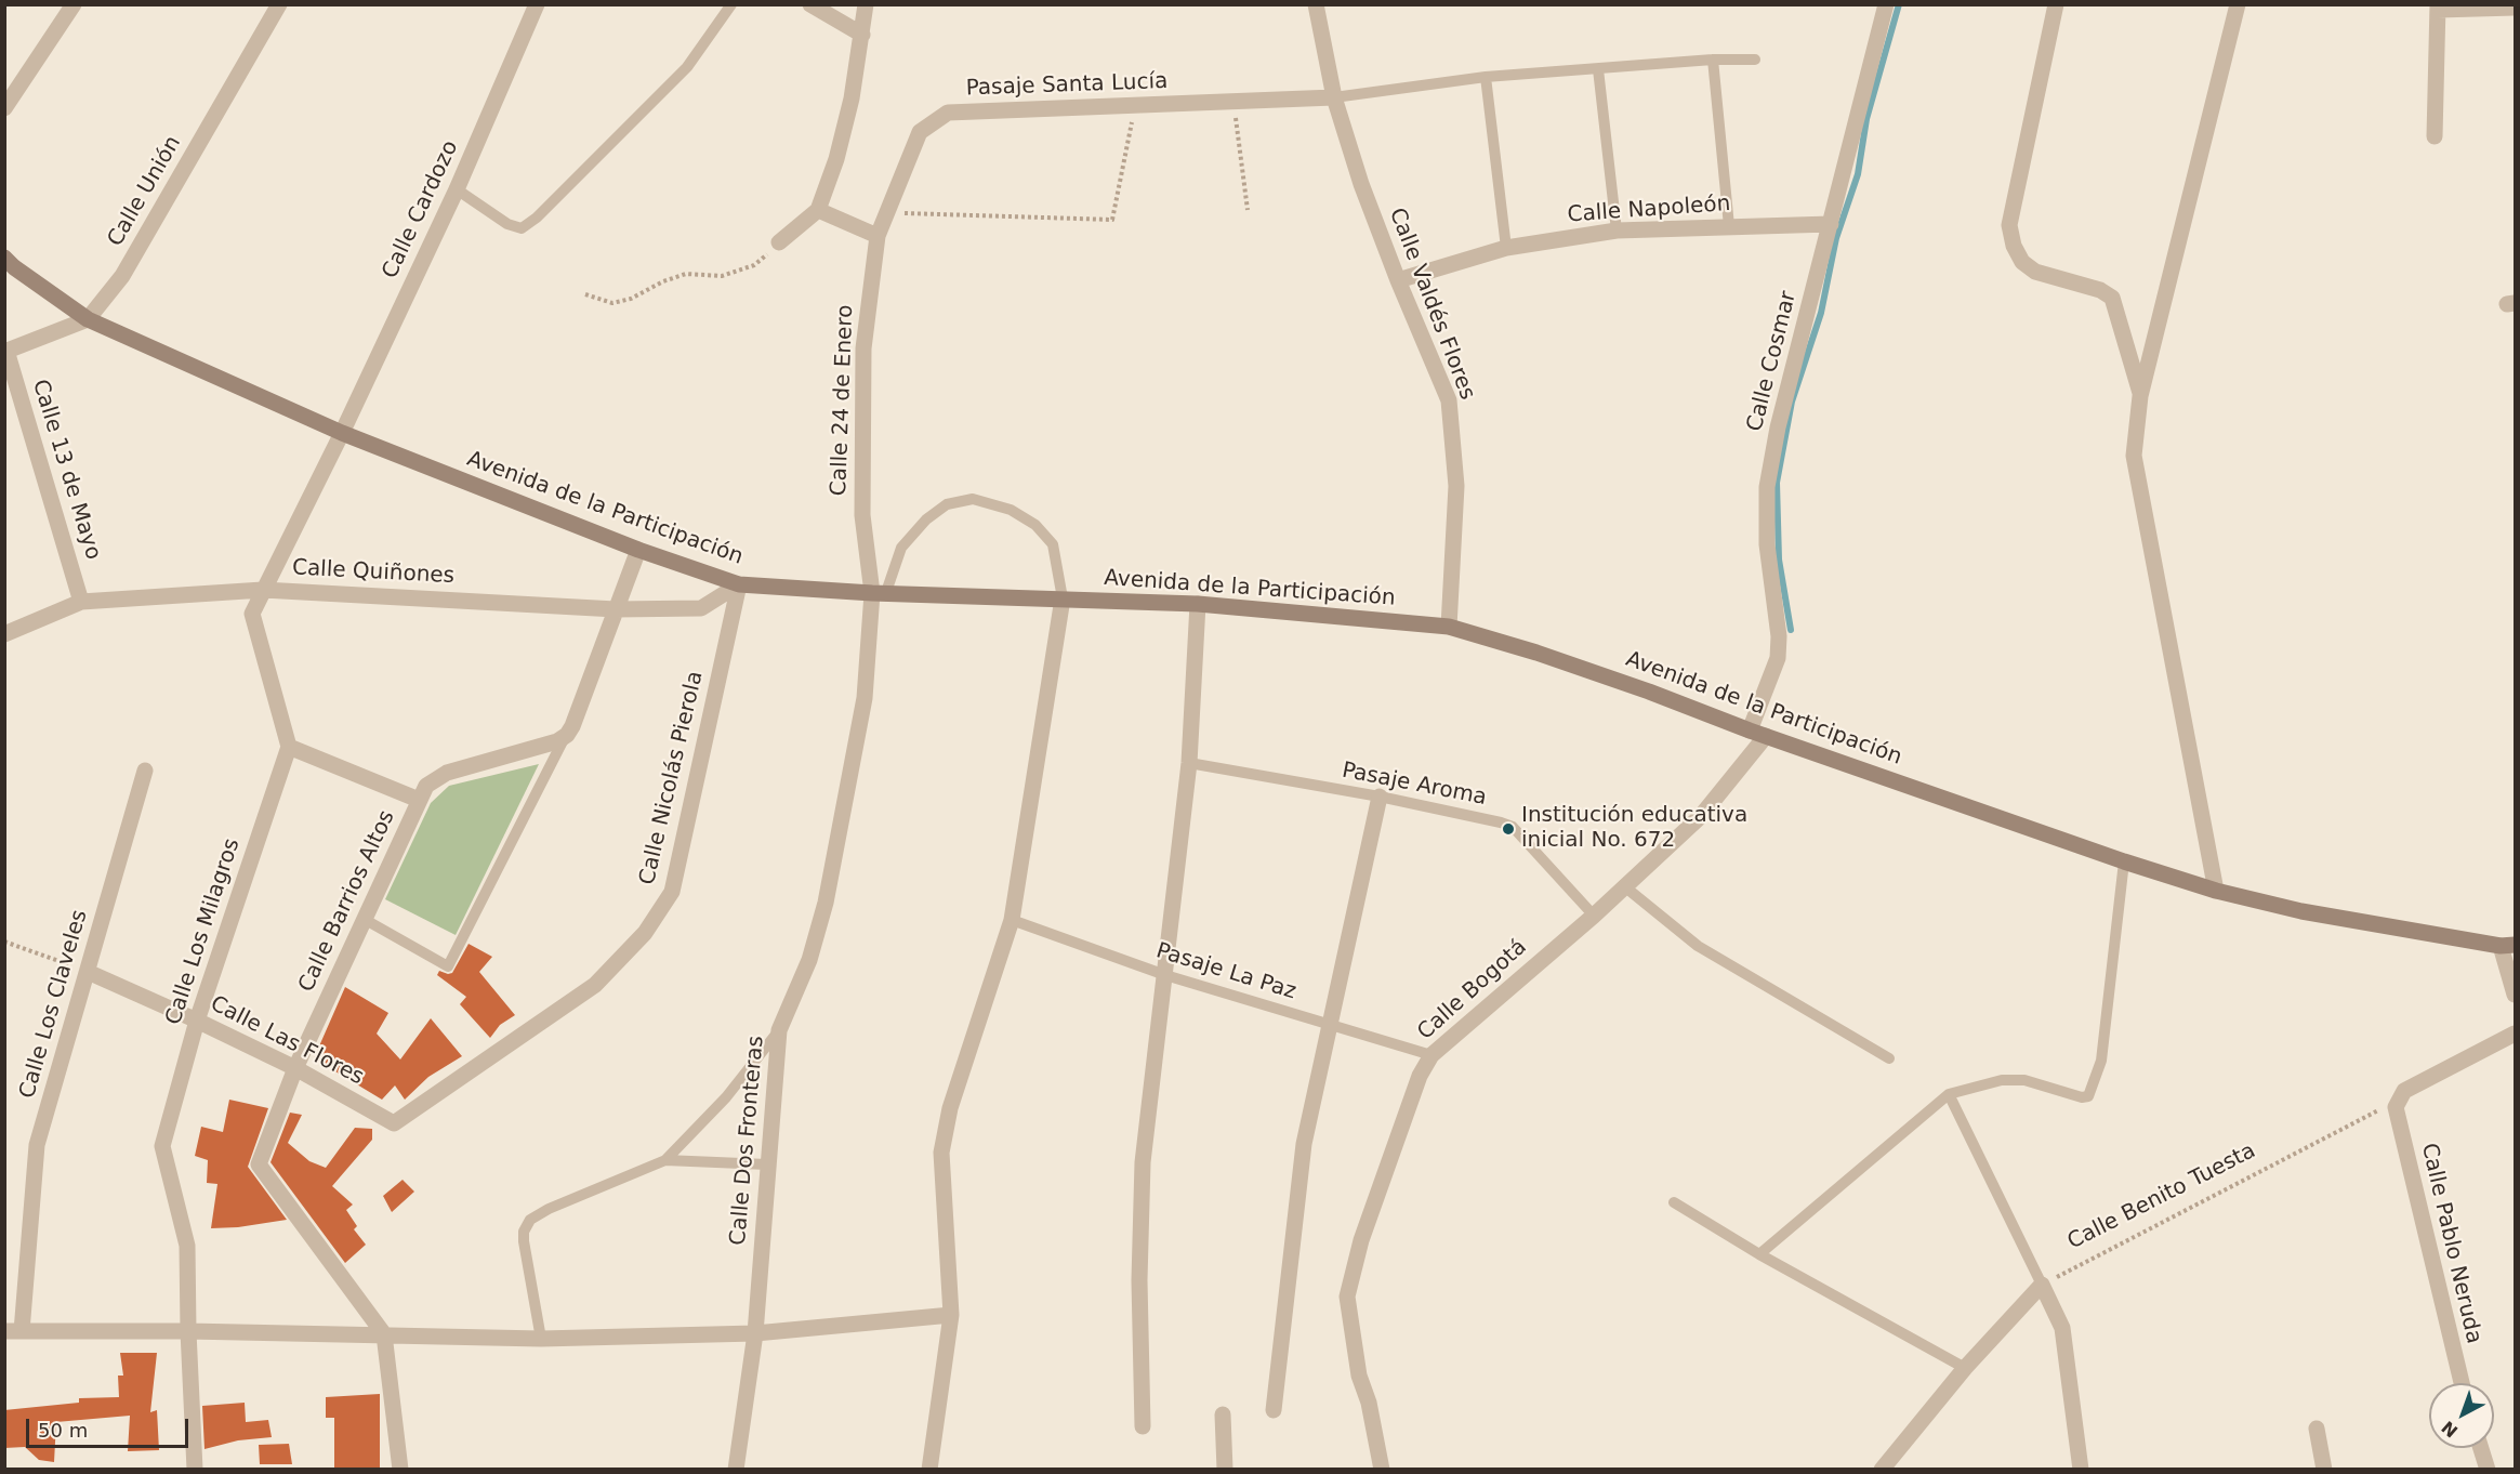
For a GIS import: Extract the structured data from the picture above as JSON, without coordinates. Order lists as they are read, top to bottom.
{
  "streets": {
    "main road": ["Avenida de la Participación"],
    "street": [
      "Pasaje Santa Lucía",
      "Calle Unión",
      "Calle Cardozo",
      "Calle Napoleón",
      "Calle Valdés Flores",
      "Calle Cosmar",
      "Calle 24 de Enero",
      "Calle 13 de Mayo",
      "Calle Quiñones",
      "Calle Nicolás Pierola",
      "Calle Barrios Altos",
      "Calle Los Milagros",
      "Calle Bogotá",
      "Calle Los Claveles",
      "Calle Las Flores",
      "Calle Dos Fronteras",
      "Calle Pablo Neruda"
    ],
    "lane": ["Pasaje Aroma", "Pasaje La Paz"],
    "path": ["Calle Benito Tuesta"]
  },
  "crossings": [
    ["Pasaje Santa Lucía", "Calle Valdés Flores"],
    ["Pasaje Santa Lucía", "Calle 24 de Enero"],
    ["Calle Unión", "Avenida de la Participación"],
    ["Calle Cardozo", "Avenida de la Participación"],
    ["Calle Napoleón", "Calle Valdés Flores"],
    ["Calle Napoleón", "Calle Cosmar"],
    ["Calle Valdés Flores", "Avenida de la Participación"],
    ["Calle Cosmar", "Avenida de la Participación"],
    ["Calle 24 de Enero", "Avenida de la Participación"],
    ["Calle 24 de Enero", "Calle Dos Fronteras"],
    ["Calle 13 de Mayo", "Calle Quiñones"],
    ["Avenida de la Participación", "Calle Quiñones"],
    ["Avenida de la Participación", "Calle Nicolás Pierola"],
    ["Avenida de la Participación", "Calle Bogotá"],
    ["Avenida de la Participación", "Calle Dos Fronteras"],
    ["Calle Quiñones", "Calle Nicolás Pierola"],
    ["Calle Nicolás Pierola", "Calle Las Flores"],
    ["Pasaje Aroma", "Calle Bogotá"],
    ["Calle Barrios Altos", "Calle Las Flores"],
    ["Calle Los Milagros", "Calle Las Flores"],
    ["Pasaje La Paz", "Calle Bogotá"],
    ["Calle Los Claveles", "Calle Las Flores"],
    ["Calle Benito Tuesta", "Calle Pablo Neruda"]
  ],
  "places": ["Institución educativa inicial No. 672"],
  "scale_bar": "50 m",
  "north": "bottom left"
}
